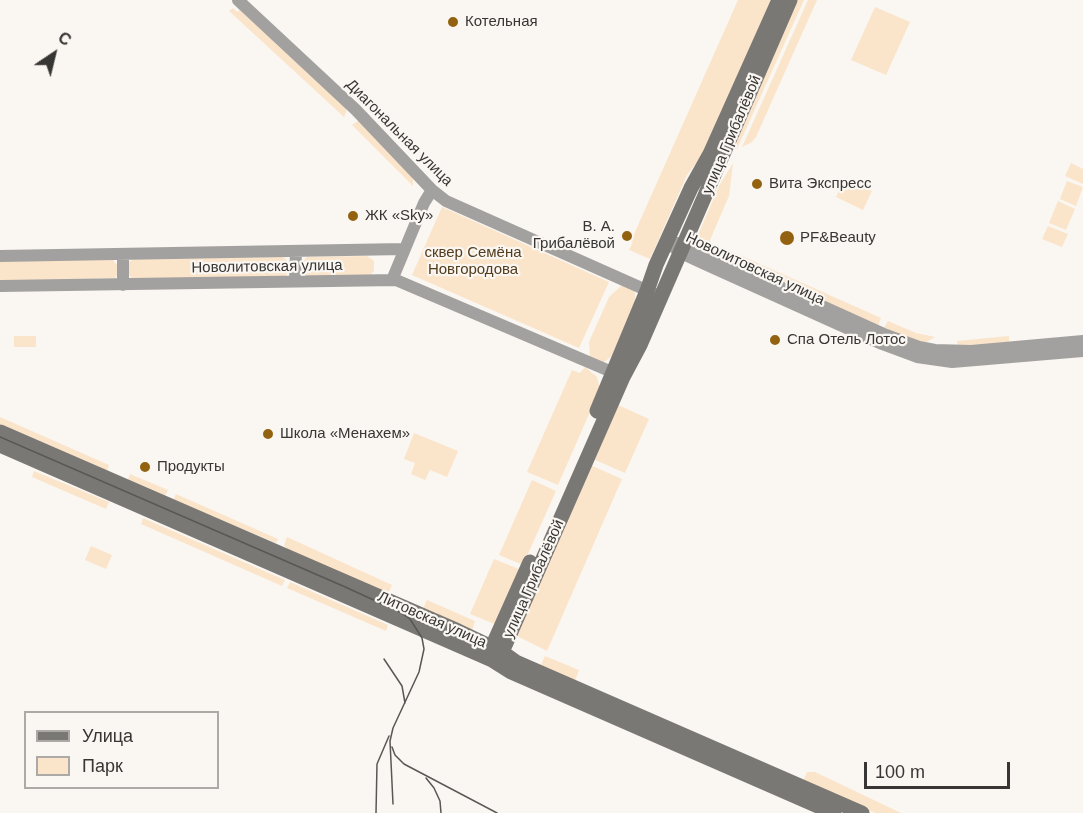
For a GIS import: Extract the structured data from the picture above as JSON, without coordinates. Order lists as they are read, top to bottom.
{
  "streets": {
    "street": [
      "Диагональная улица",
      "улица Грибалёвой",
      "Новолитовская улица",
      "Литовская улица"
    ]
  },
  "crossings": [
    ["Диагональная улица", "улица Грибалёвой"],
    ["улица Грибалёвой", "Новолитовская улица"],
    ["улица Грибалёвой", "Литовская улица"]
  ],
  "parks": ["сквер Семёна Новгородова"],
  "places": [
    "Котельная",
    "Вита Экспресс",
    "ЖК «Sky»",
    "В. А. Грибалёвой",
    "PF&Beauty",
    "Спа Отель Лотос",
    "Школа «Менахем»",
    "Продукты"
  ],
  "legend": ["Улица", "Парк"],
  "scale_bar": "100 m",
  "north": "top right"
}
